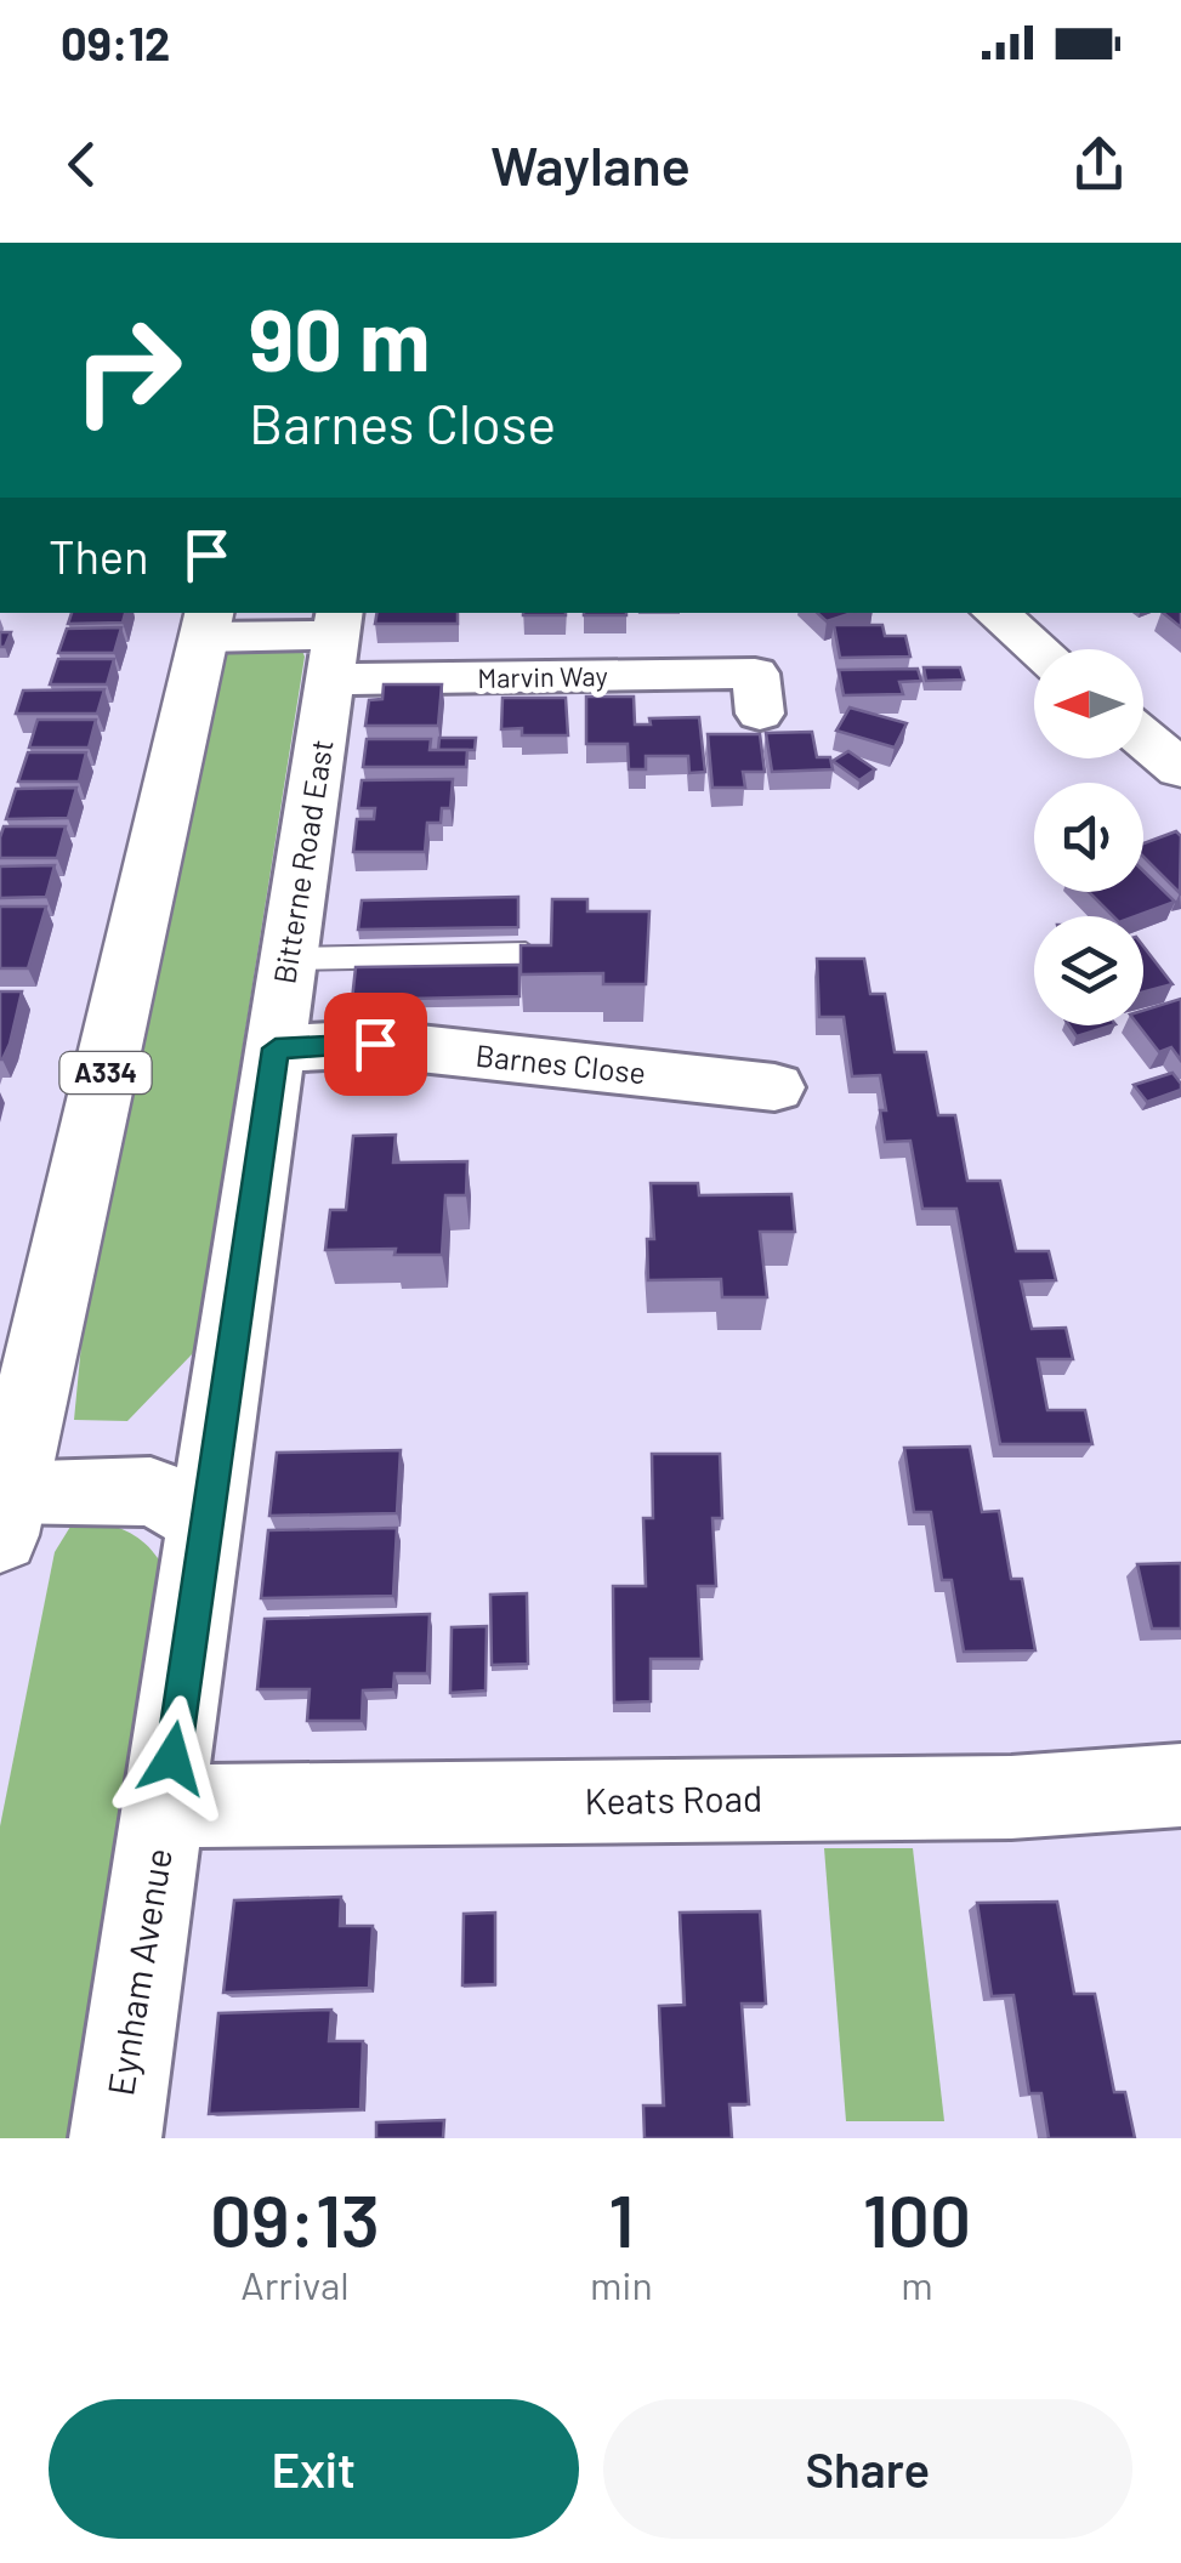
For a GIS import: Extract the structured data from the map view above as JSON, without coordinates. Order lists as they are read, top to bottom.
{
  "streets": {
    "main road": ["A334"],
    "street": [
      "Marvin Way",
      "Bitterne Road East",
      "Barnes Close",
      "Keats Road",
      "Eynham Avenue"
    ]
  },
  "crossings": [
    ["Marvin Way", "Bitterne Road East"],
    ["Bitterne Road East", "Barnes Close"],
    ["Bitterne Road East", "Keats Road"],
    ["Bitterne Road East", "Eynham Avenue"],
    ["Keats Road", "Eynham Avenue"]
  ],
  "north": "left",
  "page": {
    "status": "09:12",
    "header": "Waylane",
    "turn": ["90 m", "Barnes Close"],
    "then": "Then",
    "eta": [
      "09:13",
      "Arrival",
      "1",
      "min",
      "100",
      "m"
    ],
    "buttons": ["Exit", "Share"]
  }
}
